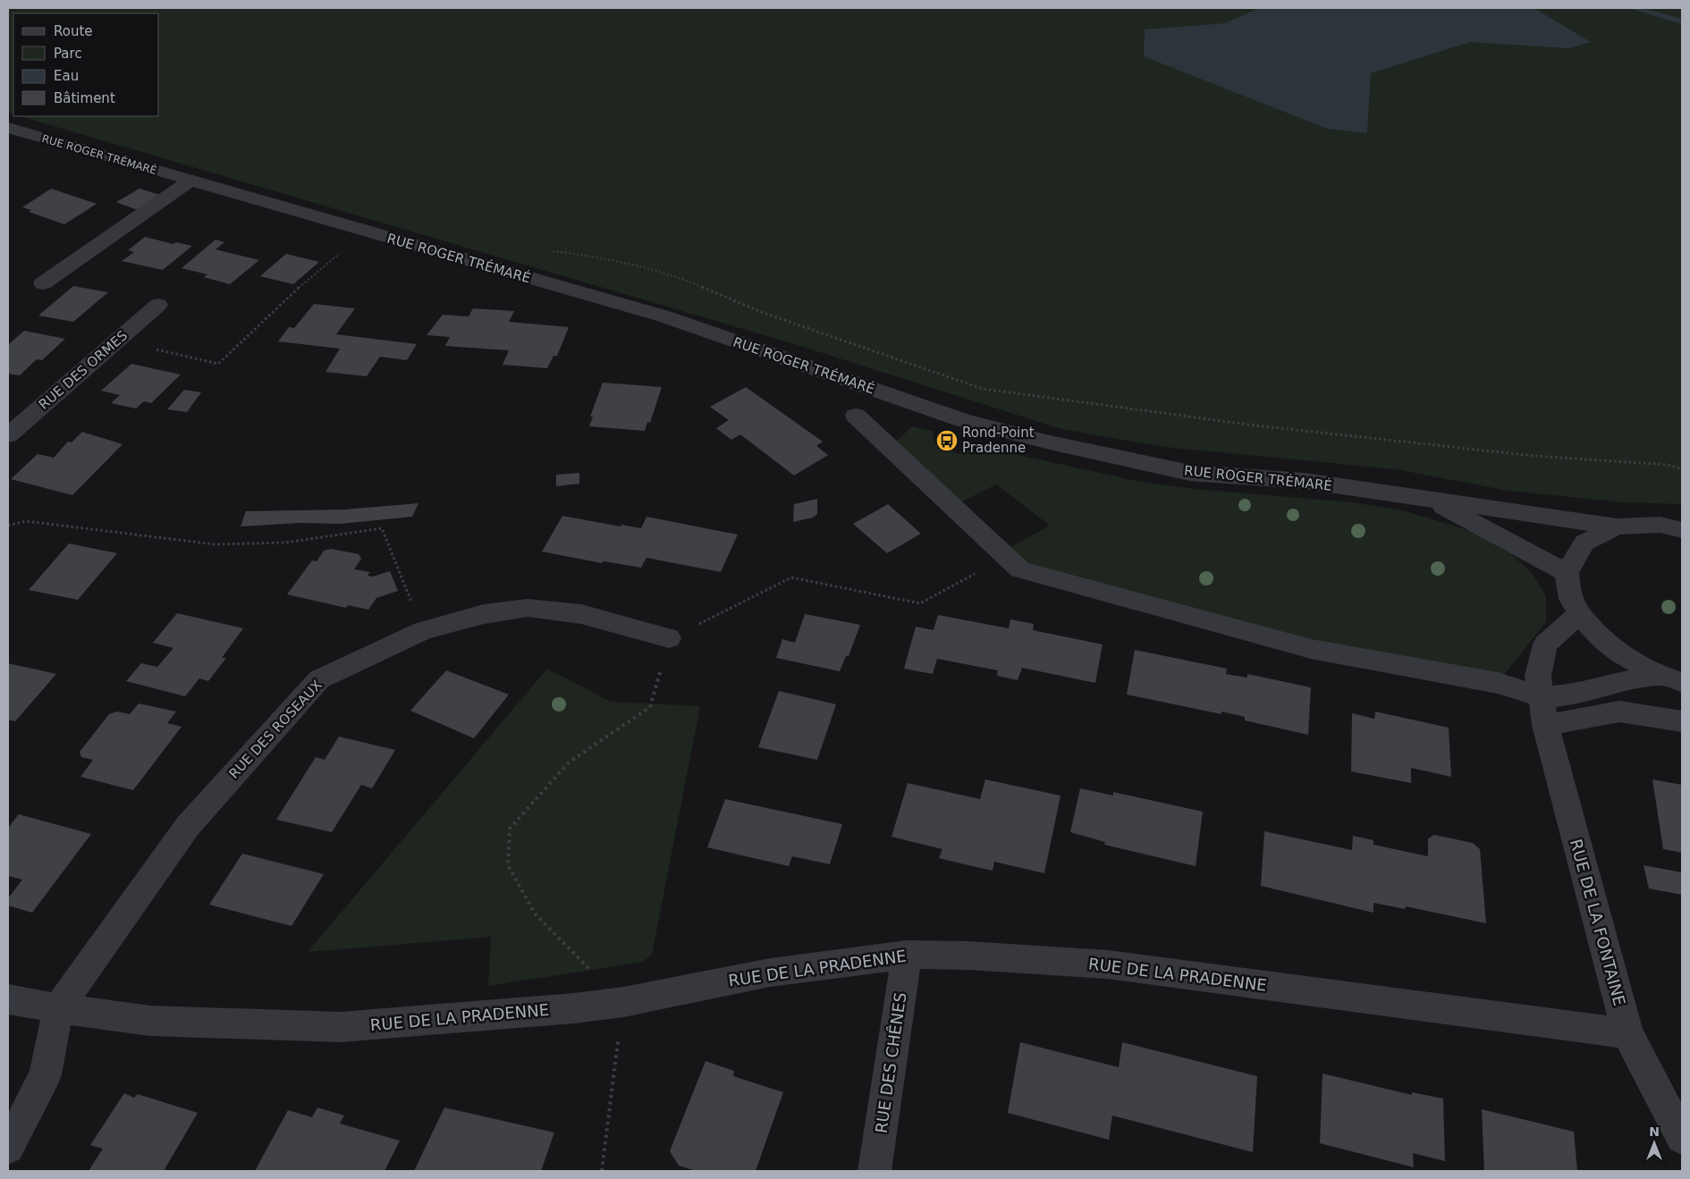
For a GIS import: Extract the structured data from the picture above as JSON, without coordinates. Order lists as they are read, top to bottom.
{
  "streets": {
    "street": [
      "RUE ROGER TRÉMARÉ",
      "RUE DES ORMES",
      "RUE DES ROSEAUX",
      "RUE DE LA FONTAINE",
      "RUE DE LA PRADENNE",
      "RUE DES CHÊNES"
    ]
  },
  "crossings": [
    ["RUE DES ROSEAUX", "RUE DE LA PRADENNE"],
    ["RUE DE LA FONTAINE", "RUE DE LA PRADENNE"],
    ["RUE DE LA PRADENNE", "RUE DES CHÊNES"]
  ],
  "places": {
    "bus stop": ["Rond-Point Pradenne"]
  },
  "legend": [
    "Route",
    "Parc",
    "Eau",
    "Bâtiment"
  ],
  "north": "top"
}
